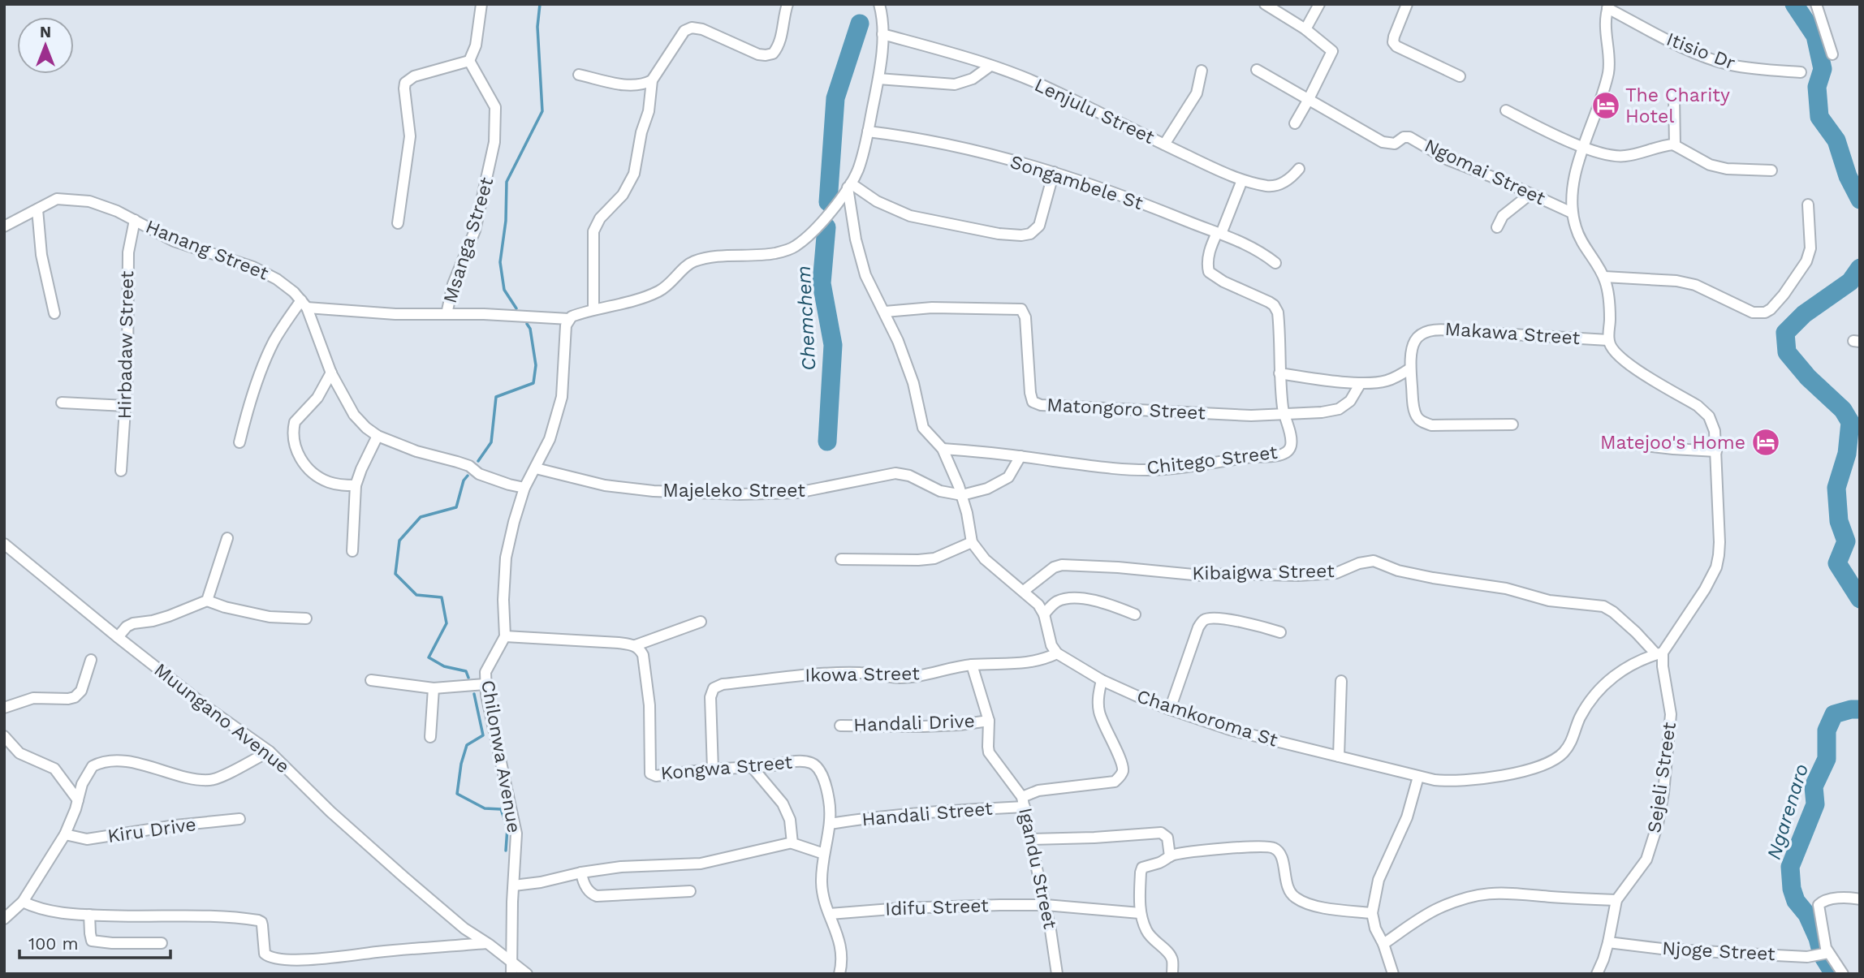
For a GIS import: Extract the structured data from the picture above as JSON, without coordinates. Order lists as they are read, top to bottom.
{
  "streets": {
    "street": [
      "Itisio Dr",
      "Lenjulu Street",
      "Ngomai Street",
      "Songambele St",
      "Msanga Street",
      "Hanang Street",
      "Makawa Street",
      "Hirbadaw Street",
      "Matongoro Street",
      "Chitego Street",
      "Majeleko Street",
      "Kibaigwa Street",
      "Ikowa Street",
      "Muungano Avenue",
      "Chamkoroma St",
      "Handali Drive",
      "Chilonwa Avenue",
      "Kongwa Street",
      "Sejeli Street",
      "Handali Street",
      "Kiru Drive",
      "Igandu Street",
      "Idifu Street",
      "Njoge Street"
    ]
  },
  "crossings": [
    ["Songambele St", "Chitego Street"],
    ["Hanang Street", "Hirbadaw Street"],
    ["Matongoro Street", "Chitego Street"],
    ["Kibaigwa Street", "Chamkoroma St"],
    ["Kibaigwa Street", "Sejeli Street"],
    ["Ikowa Street", "Chamkoroma St"],
    ["Ikowa Street", "Kongwa Street"],
    ["Muungano Avenue", "Chilonwa Avenue"],
    ["Chamkoroma St", "Sejeli Street"],
    ["Chamkoroma St", "Igandu Street"],
    ["Kongwa Street", "Handali Street"],
    ["Kongwa Street", "Idifu Street"],
    ["Sejeli Street", "Njoge Street"],
    ["Handali Street", "Igandu Street"],
    ["Igandu Street", "Idifu Street"]
  ],
  "water": ["Chemchem", "Ngarenaro"],
  "places": {
    "hotel": ["The Charity Hotel", "Matejoo's Home"]
  },
  "scale_bar": "100 m",
  "north": "top"
}
